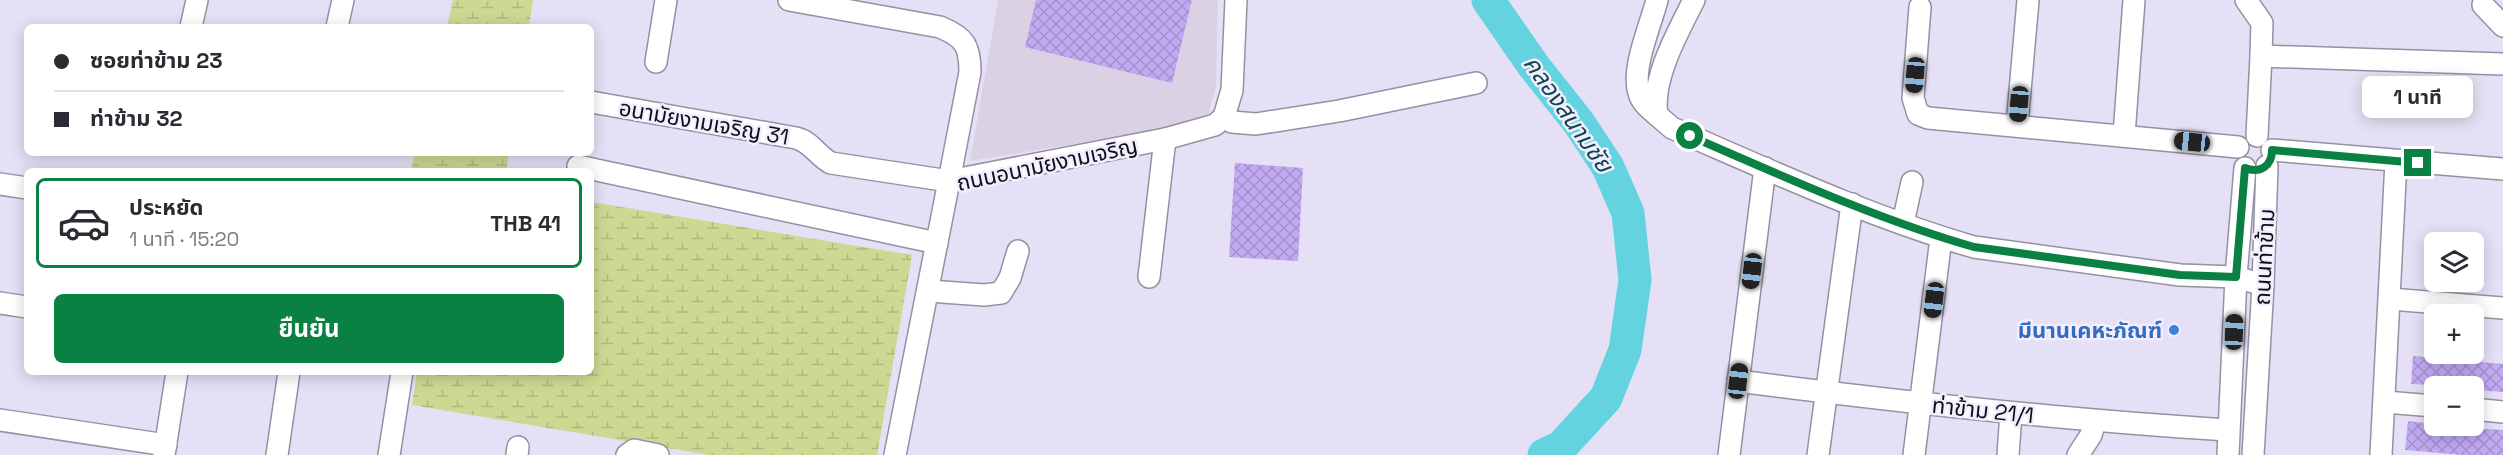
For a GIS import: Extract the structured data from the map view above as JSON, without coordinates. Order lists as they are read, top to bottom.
{
  "streets": {
    "street": [
      "อนามัยงามเจริญ 31",
      "ถนนอนามัยงามเจริญ",
      "ถนนท่าข้าม",
      "ท่าข้าม 21/1"
    ]
  },
  "crossings": [
    ["อนามัยงามเจริญ 31", "ถนนอนามัยงามเจริญ"],
    ["ถนนท่าข้าม", "ท่าข้าม 21/1"]
  ],
  "water": ["คลองสนามชัย"],
  "places": ["มีนานเคหะภัณฑ์"],
  "page": {
    "banner": ["ซอยท่าข้าม 23", "ท่าข้าม 32"],
    "bubble": "1 นาที",
    "list": [
      {
        "name": "ประหยัด",
        "note": "1 นาที · 15:20",
        "value": "THB 41"
      }
    ],
    "map_buttons": ["+", "−"],
    "buttons": "ยืนยัน"
  }
}
